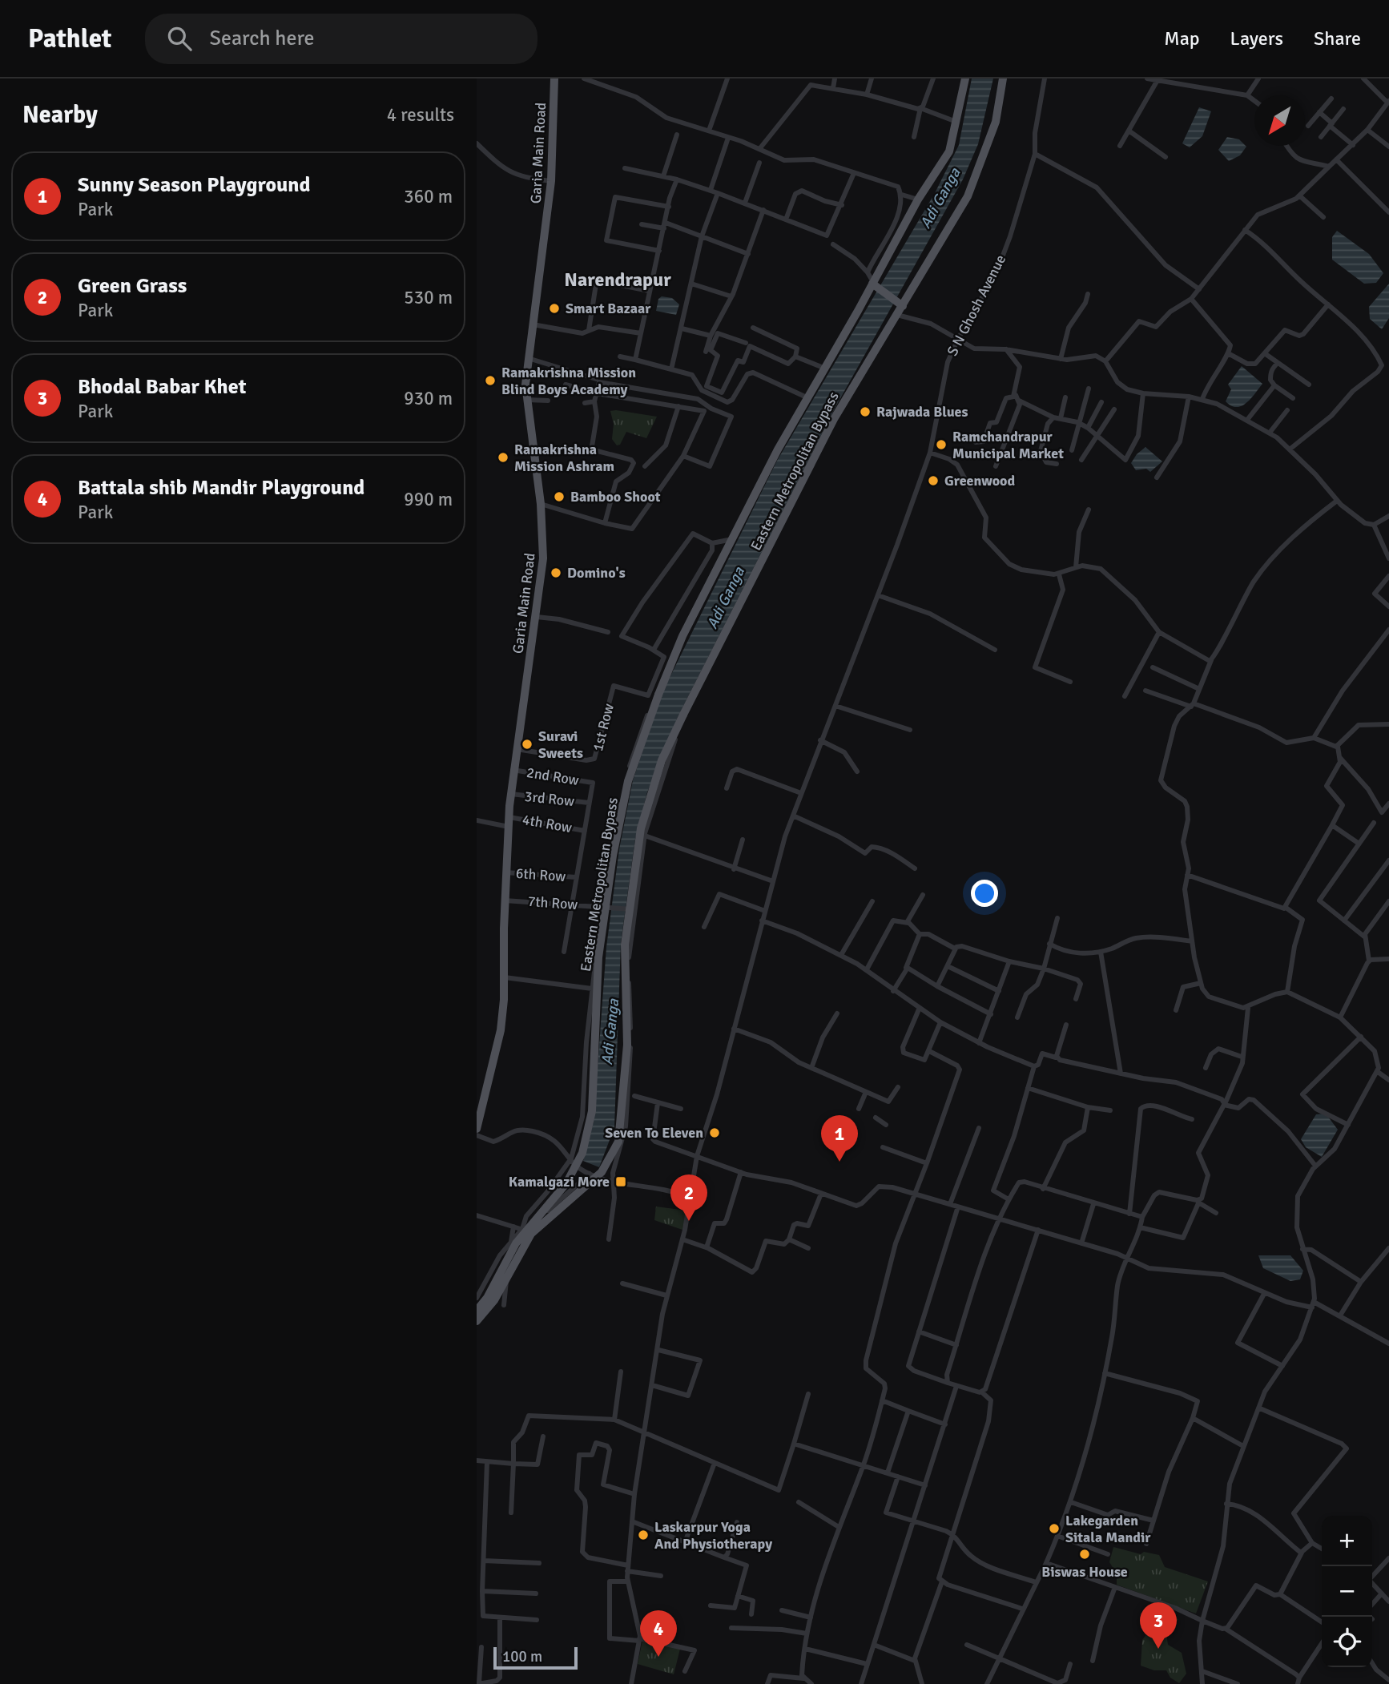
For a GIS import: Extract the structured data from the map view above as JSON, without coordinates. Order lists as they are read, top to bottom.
{
  "streets": {
    "main road": ["Garia Main Road", "Eastern Metropolitan Bypass"],
    "street": [
      "S N Ghosh Avenue",
      "1st Row",
      "2nd Row",
      "3rd Row",
      "4th Row",
      "6th Row",
      "7th Row"
    ]
  },
  "crossings": [
    ["Garia Main Road", "1st Row"],
    ["Garia Main Road", "2nd Row"],
    ["Garia Main Road", "3rd Row"],
    ["Garia Main Road", "4th Row"],
    ["Garia Main Road", "6th Row"],
    ["Garia Main Road", "7th Row"],
    ["2nd Row", "3rd Row"]
  ],
  "districts": ["Narendrapur"],
  "water": ["Adi Ganga"],
  "places": {
    "other": [
      "Smart Bazaar",
      "Ramakrishna Mission Blind Boys Academy",
      "Rajwada Blues",
      "Ramchandrapur Municipal Market",
      "Ramakrishna Mission Ashram",
      "Greenwood",
      "Bamboo Shoot",
      "Domino's",
      "Suravi Sweets",
      "Seven To Eleven",
      "Lakegarden Sitala Mandir",
      "Laskarpur Yoga And Physiotherapy",
      "Biswas House"
    ],
    "transit": ["Kamalgazi More"]
  },
  "scale_bar": "100 m",
  "north": "bottom left",
  "page": {
    "header": "Pathlet",
    "search": "Search here",
    "nav": ["Map", "Layers", "Share"],
    "heading": ["Nearby", "4 results"],
    "list": [
      {
        "mark": "1",
        "name": "Sunny Season Playground",
        "note": "Park",
        "value": "360 m"
      },
      {
        "mark": "2",
        "name": "Green Grass",
        "note": "Park",
        "value": "530 m"
      },
      {
        "mark": "3",
        "name": "Bhodal Babar Khet",
        "note": "Park",
        "value": "930 m"
      },
      {
        "mark": "4",
        "name": "Battala shib Mandir Playground",
        "note": "Park",
        "value": "990 m"
      }
    ],
    "pins": [
      "1",
      "2",
      "3",
      "4"
    ],
    "map_buttons": ["+", "−"],
    "scale": "100 m"
  }
}
